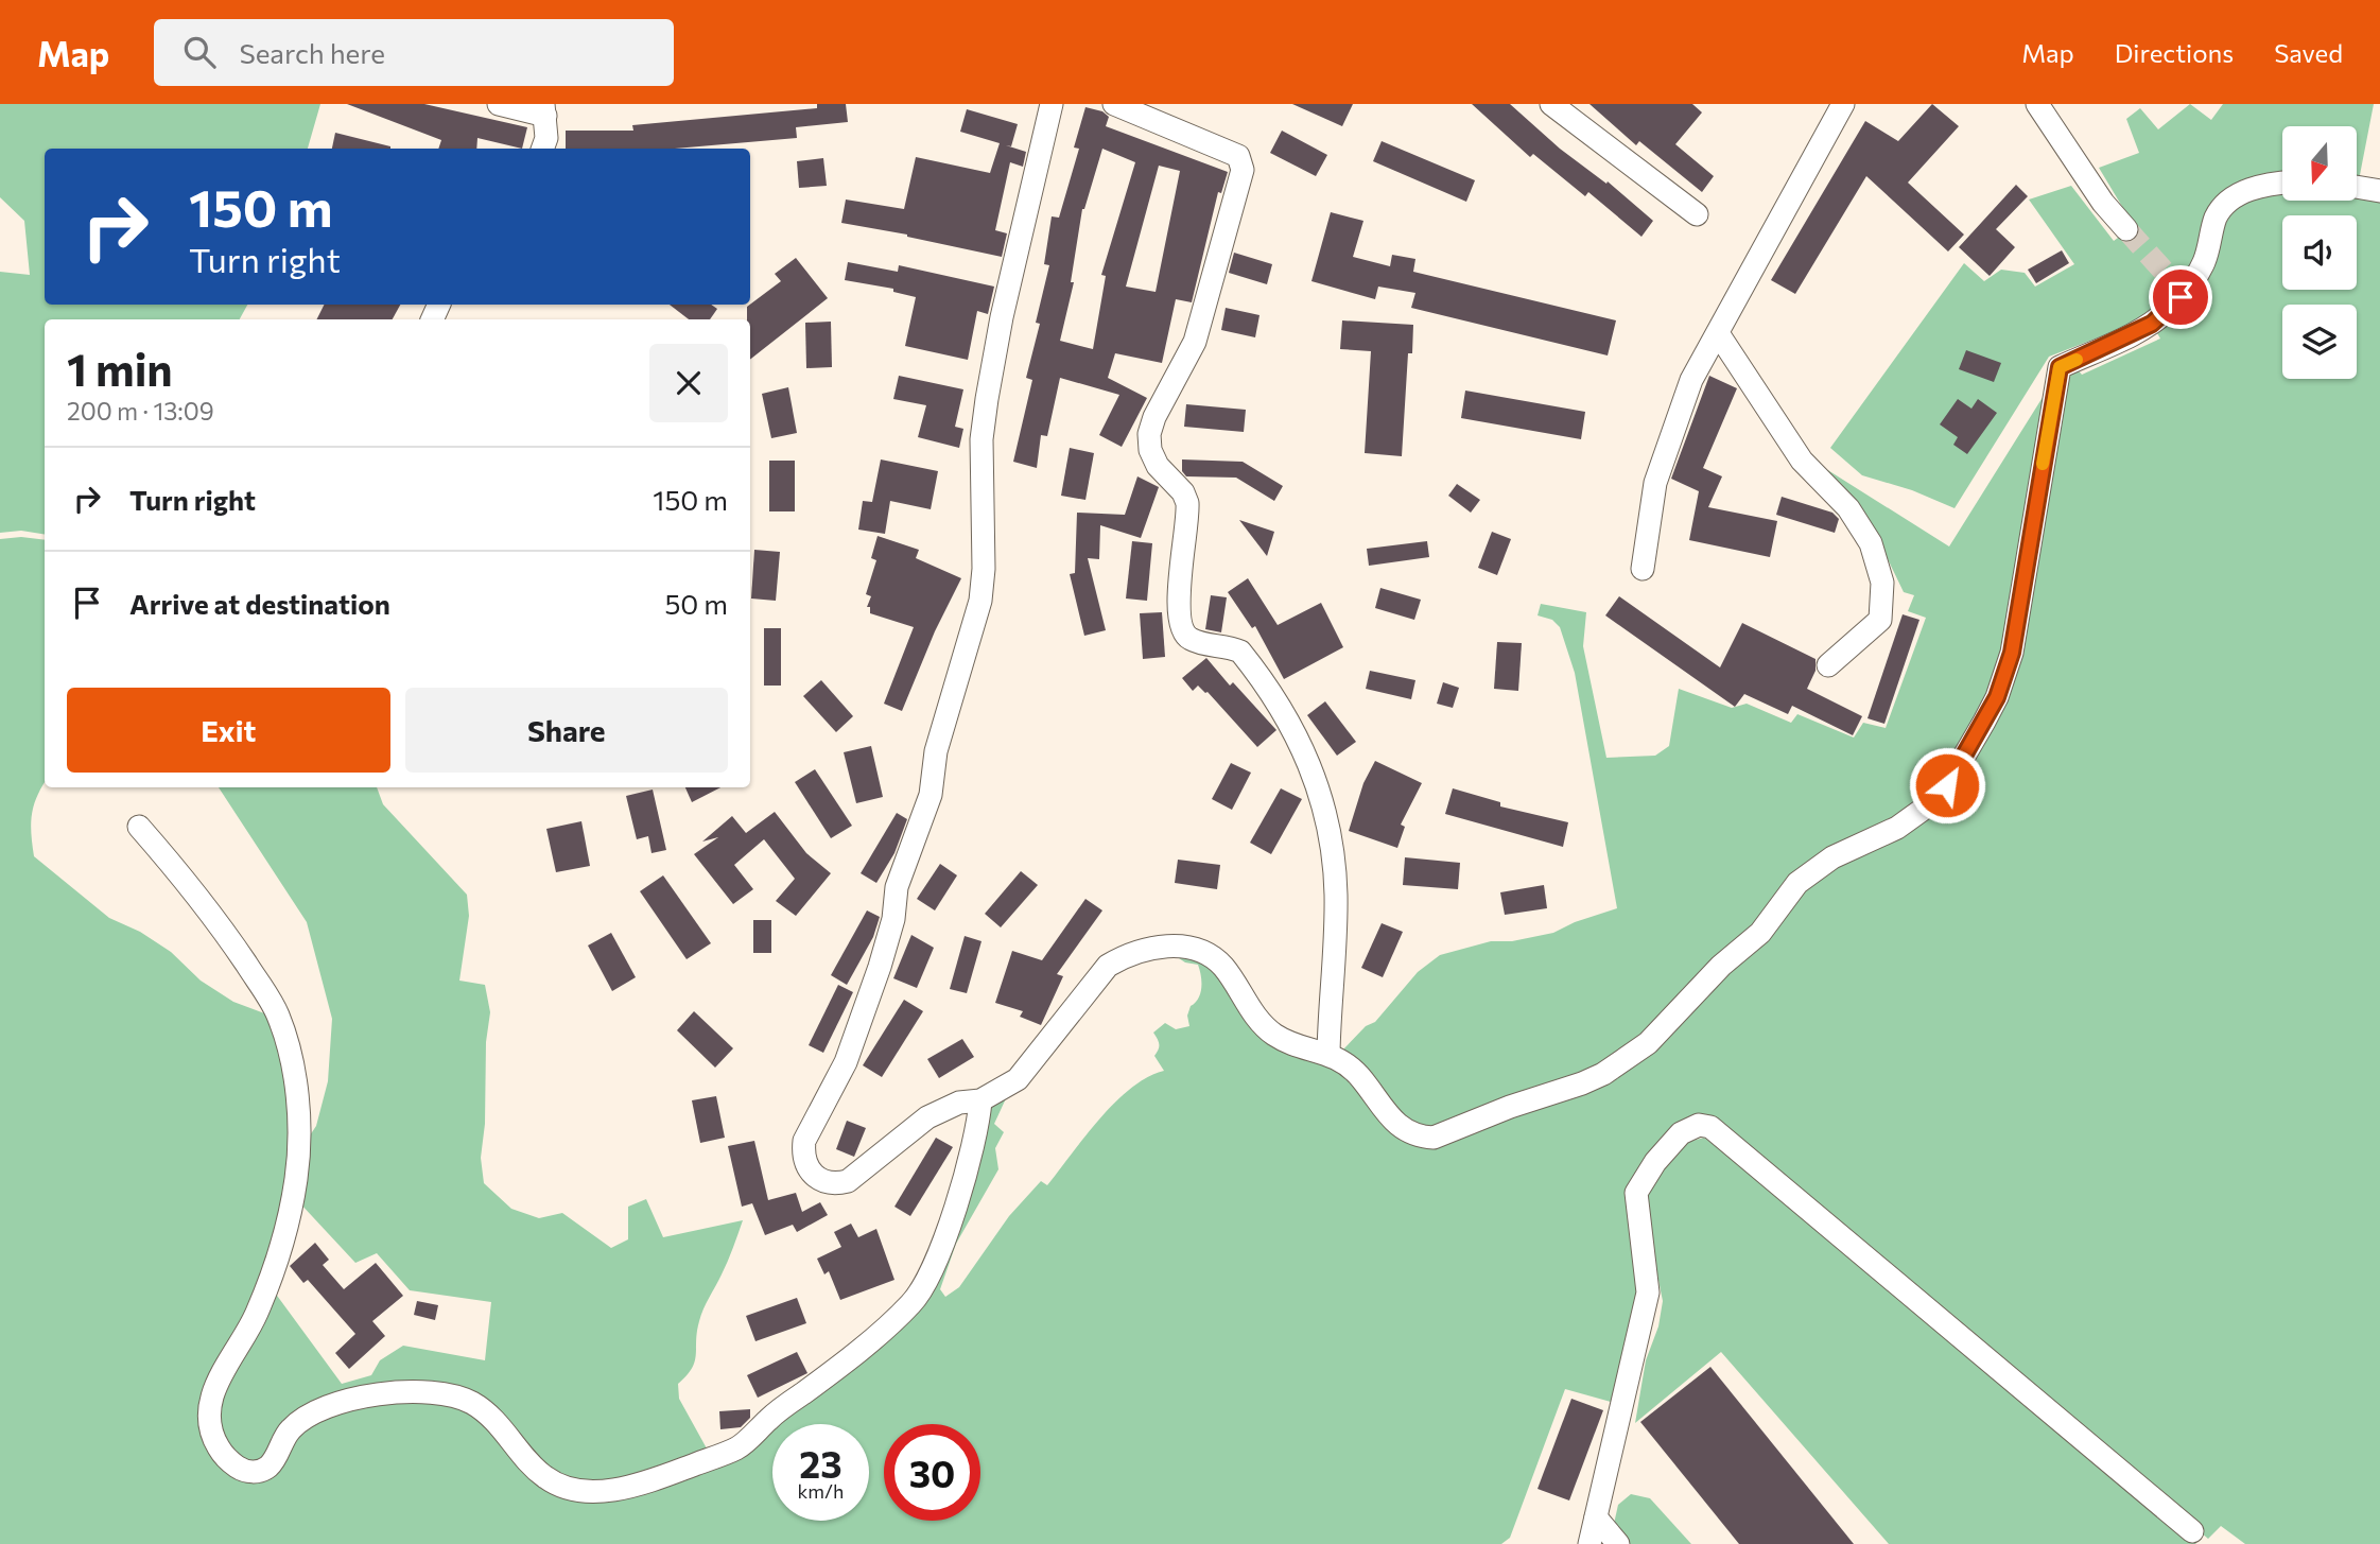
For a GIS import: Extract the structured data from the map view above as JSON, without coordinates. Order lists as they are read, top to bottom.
{
  "north": "bottom",
  "page": {
    "header": "Map",
    "search": "Search here",
    "nav": ["Map", "Directions", "Saved"],
    "turn": ["150 m", "Turn right"],
    "heading": ["1 min", "200 m · 13:09"],
    "list": [
      {
        "name": "Turn right",
        "value": "150 m"
      },
      {
        "name": "Arrive at destination",
        "value": "50 m"
      }
    ],
    "buttons": ["Exit", "Share"],
    "speed": "23 km/h",
    "limit": "30"
  }
}
